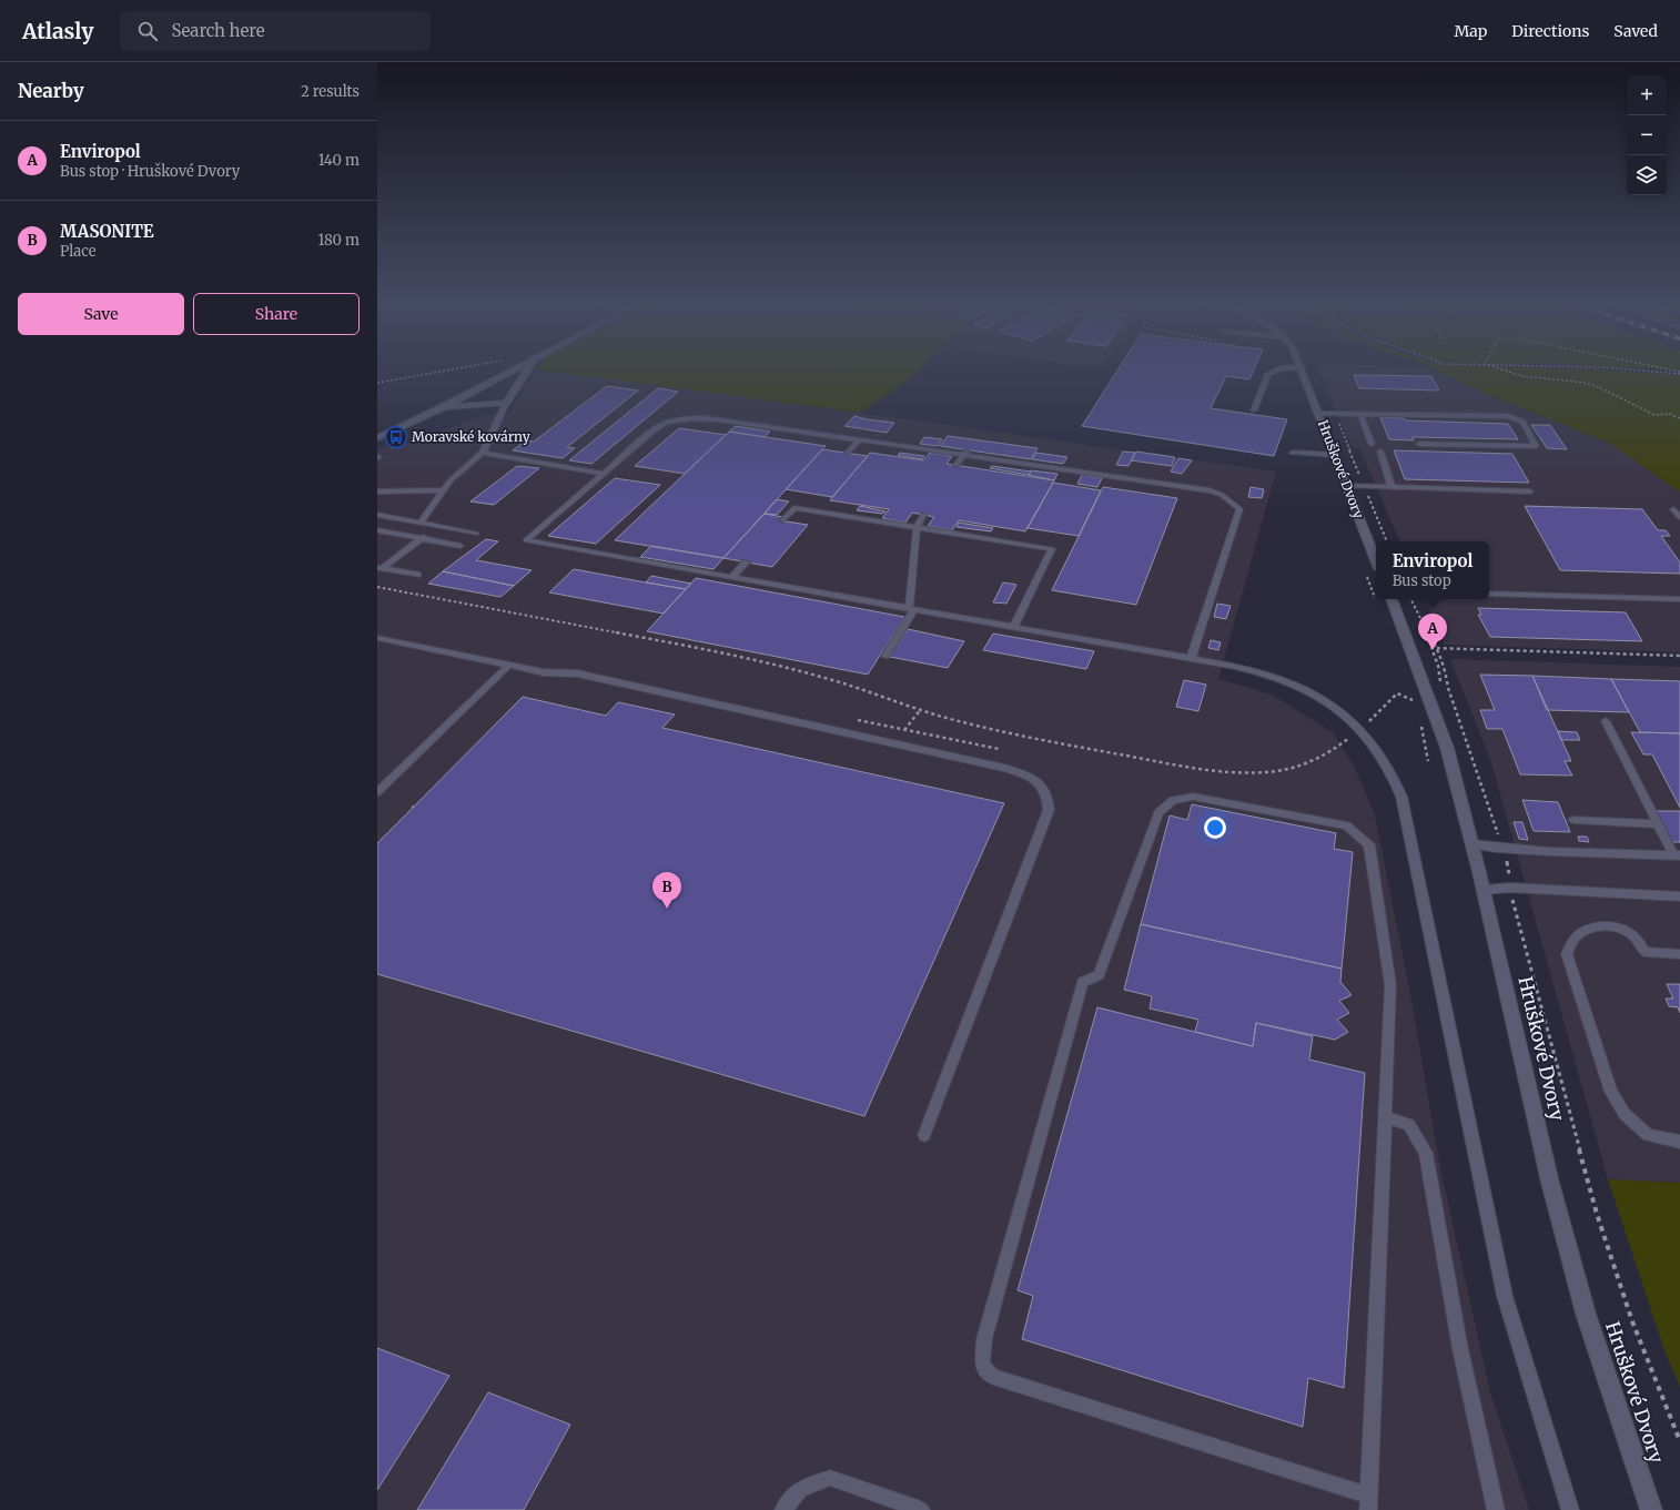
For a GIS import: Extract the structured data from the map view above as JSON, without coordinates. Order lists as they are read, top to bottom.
{
  "streets": {
    "street": ["Hruškové Dvory"]
  },
  "places": {
    "bus stop": ["Moravské kovárny"]
  },
  "page": {
    "header": "Atlasly",
    "search": "Search here",
    "nav": ["Map", "Directions", "Saved"],
    "heading": ["Nearby", "2 results"],
    "map_buttons": ["+", "−"],
    "list": [
      {
        "mark": "A",
        "name": "Enviropol",
        "note": "Bus stop · Hruškové Dvory",
        "value": "140 m"
      },
      {
        "mark": "B",
        "name": "MASONITE",
        "note": "Place",
        "value": "180 m"
      }
    ],
    "buttons": ["Save", "Share"],
    "popup": ["Enviropol", "Bus stop"],
    "pins": ["A", "B"]
  }
}
